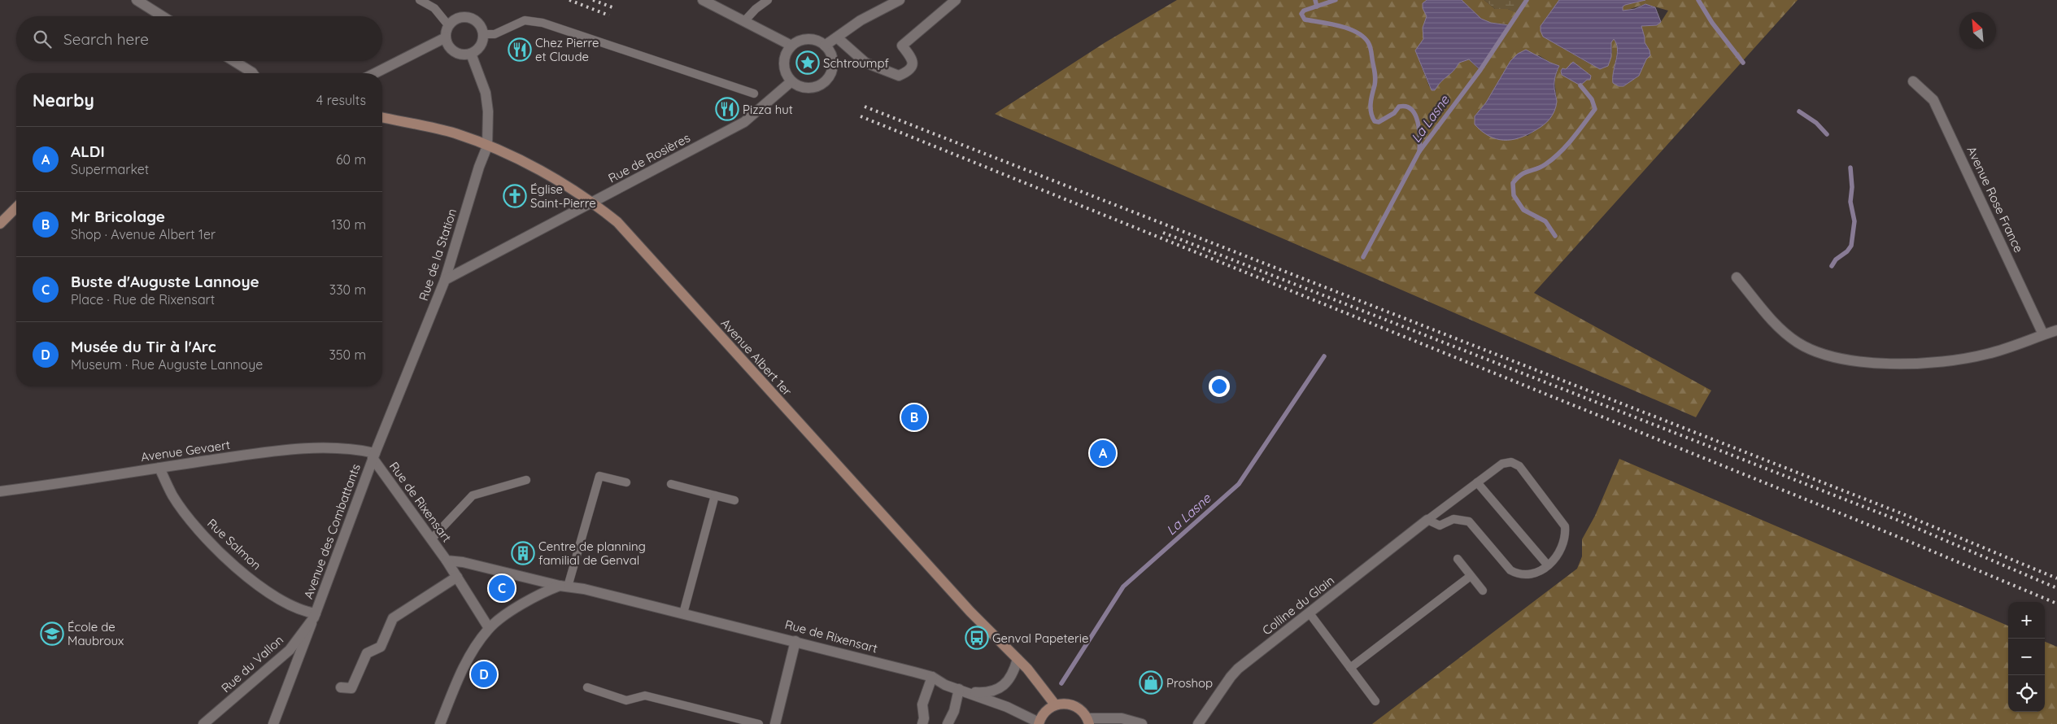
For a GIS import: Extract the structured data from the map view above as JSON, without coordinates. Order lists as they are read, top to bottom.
{
  "streets": {
    "main road": ["Avenue Albert 1er"],
    "street": [
      "Rue de Rosières",
      "Avenue Rose France",
      "Rue de la Station",
      "Avenue Gevaert",
      "Rue de Rixensart",
      "Avenue des Combattants",
      "Rue Salmon",
      "Colline du Glain",
      "Rue du Vallon"
    ]
  },
  "crossings": [
    ["Rue de Rosières", "Rue de la Station"],
    ["Rue de Rosières", "Avenue Albert 1er"],
    ["Rue de la Station", "Avenue Albert 1er"],
    ["Rue de la Station", "Avenue Gevaert"],
    ["Rue de la Station", "Rue de Rixensart"],
    ["Rue de la Station", "Avenue des Combattants"],
    ["Avenue Albert 1er", "Rue de Rixensart"],
    ["Avenue Gevaert", "Rue de Rixensart"],
    ["Avenue Gevaert", "Avenue des Combattants"],
    ["Avenue Gevaert", "Rue Salmon"],
    ["Rue de Rixensart", "Avenue des Combattants"],
    ["Avenue des Combattants", "Rue Salmon"],
    ["Avenue des Combattants", "Rue du Vallon"],
    ["Rue Salmon", "Rue du Vallon"]
  ],
  "water": ["La Lasne"],
  "places": {
    "restaurant": ["Chez Pierre et Claude", "Pizza hut"],
    "place": ["Schtroumpf"],
    "church": ["Église Saint-Pierre"],
    "building": ["Centre de planning familial de Genval"],
    "school or university": ["École de Maubroux"],
    "bus stop": ["Genval Papeterie"],
    "shop": ["Proshop"]
  },
  "north": "top left",
  "page": {
    "search": "Search here",
    "heading": ["Nearby", "4 results"],
    "list": [
      {
        "mark": "A",
        "name": "ALDI",
        "note": "Supermarket",
        "value": "60 m"
      },
      {
        "mark": "B",
        "name": "Mr Bricolage",
        "note": "Shop · Avenue Albert 1er",
        "value": "130 m"
      },
      {
        "mark": "C",
        "name": "Buste d'Auguste Lannoye",
        "note": "Place · Rue de Rixensart",
        "value": "330 m"
      },
      {
        "mark": "D",
        "name": "Musée du Tir à l'Arc",
        "note": "Museum · Rue Auguste Lannoye",
        "value": "350 m"
      }
    ],
    "pins": [
      "B",
      "A",
      "C",
      "D"
    ],
    "map_buttons": ["+", "−"]
  }
}
